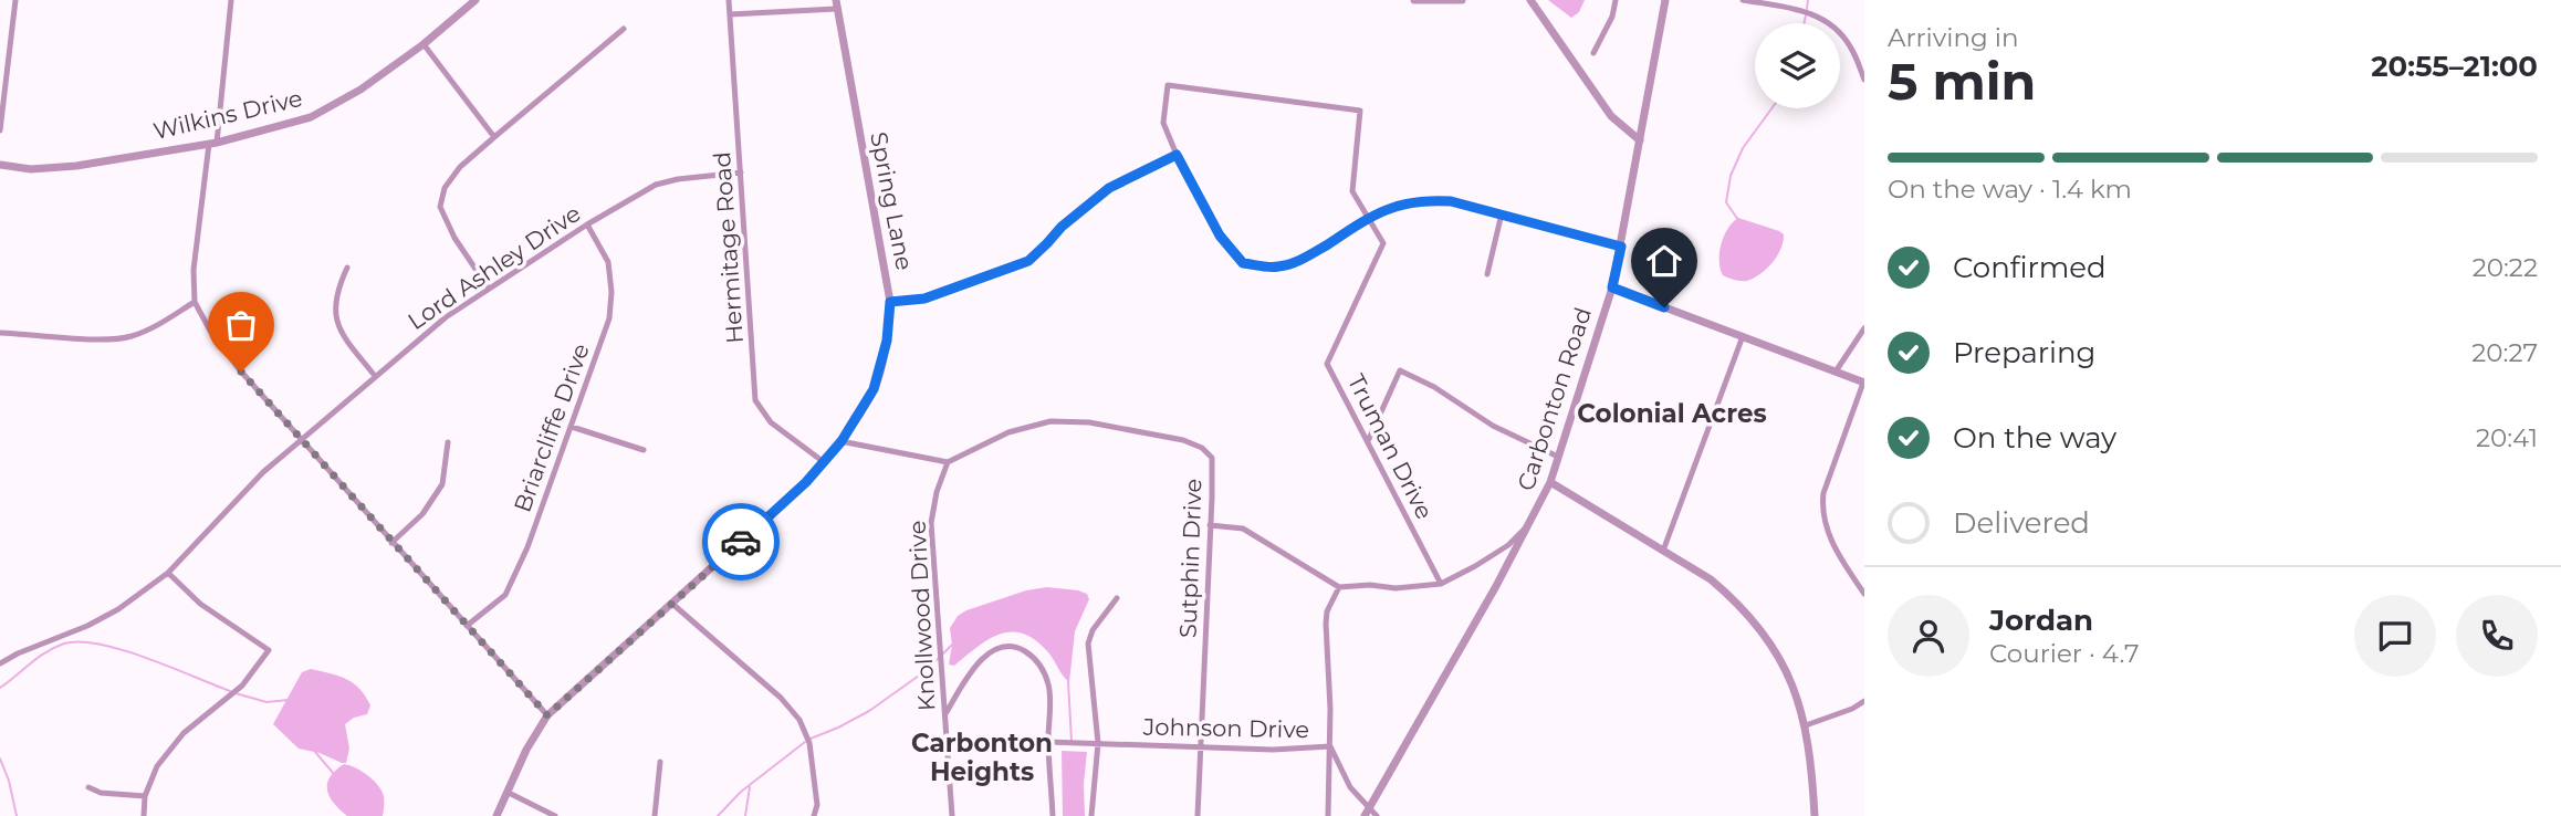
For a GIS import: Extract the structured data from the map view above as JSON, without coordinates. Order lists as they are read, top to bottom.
{
  "streets": {
    "street": [
      "Wilkins Drive",
      "Spring Lane",
      "Hermitage Road",
      "Lord Ashley Drive",
      "Carbonton Road",
      "Briarcliffe Drive",
      "Truman Drive",
      "Sutphin Drive",
      "Knollwood Drive",
      "Johnson Drive"
    ]
  },
  "crossings": [
    ["Spring Lane", "Hermitage Road"],
    ["Hermitage Road", "Lord Ashley Drive"],
    ["Lord Ashley Drive", "Briarcliffe Drive"],
    ["Carbonton Road", "Johnson Drive"],
    ["Sutphin Drive", "Knollwood Drive"],
    ["Sutphin Drive", "Johnson Drive"]
  ],
  "districts": ["Colonial Acres", "Carbonton Heights"],
  "page": {
    "heading": ["5 min", "Arriving in", "20:55–21:00"],
    "panel": ["Jordan", "Courier · 4.7"],
    "bar": "On the way · 1.4 km",
    "list": [
      ["Confirmed", "20:22"],
      ["Preparing", "20:27"],
      ["On the way", "20:41"],
      "Delivered"
    ]
  }
}
